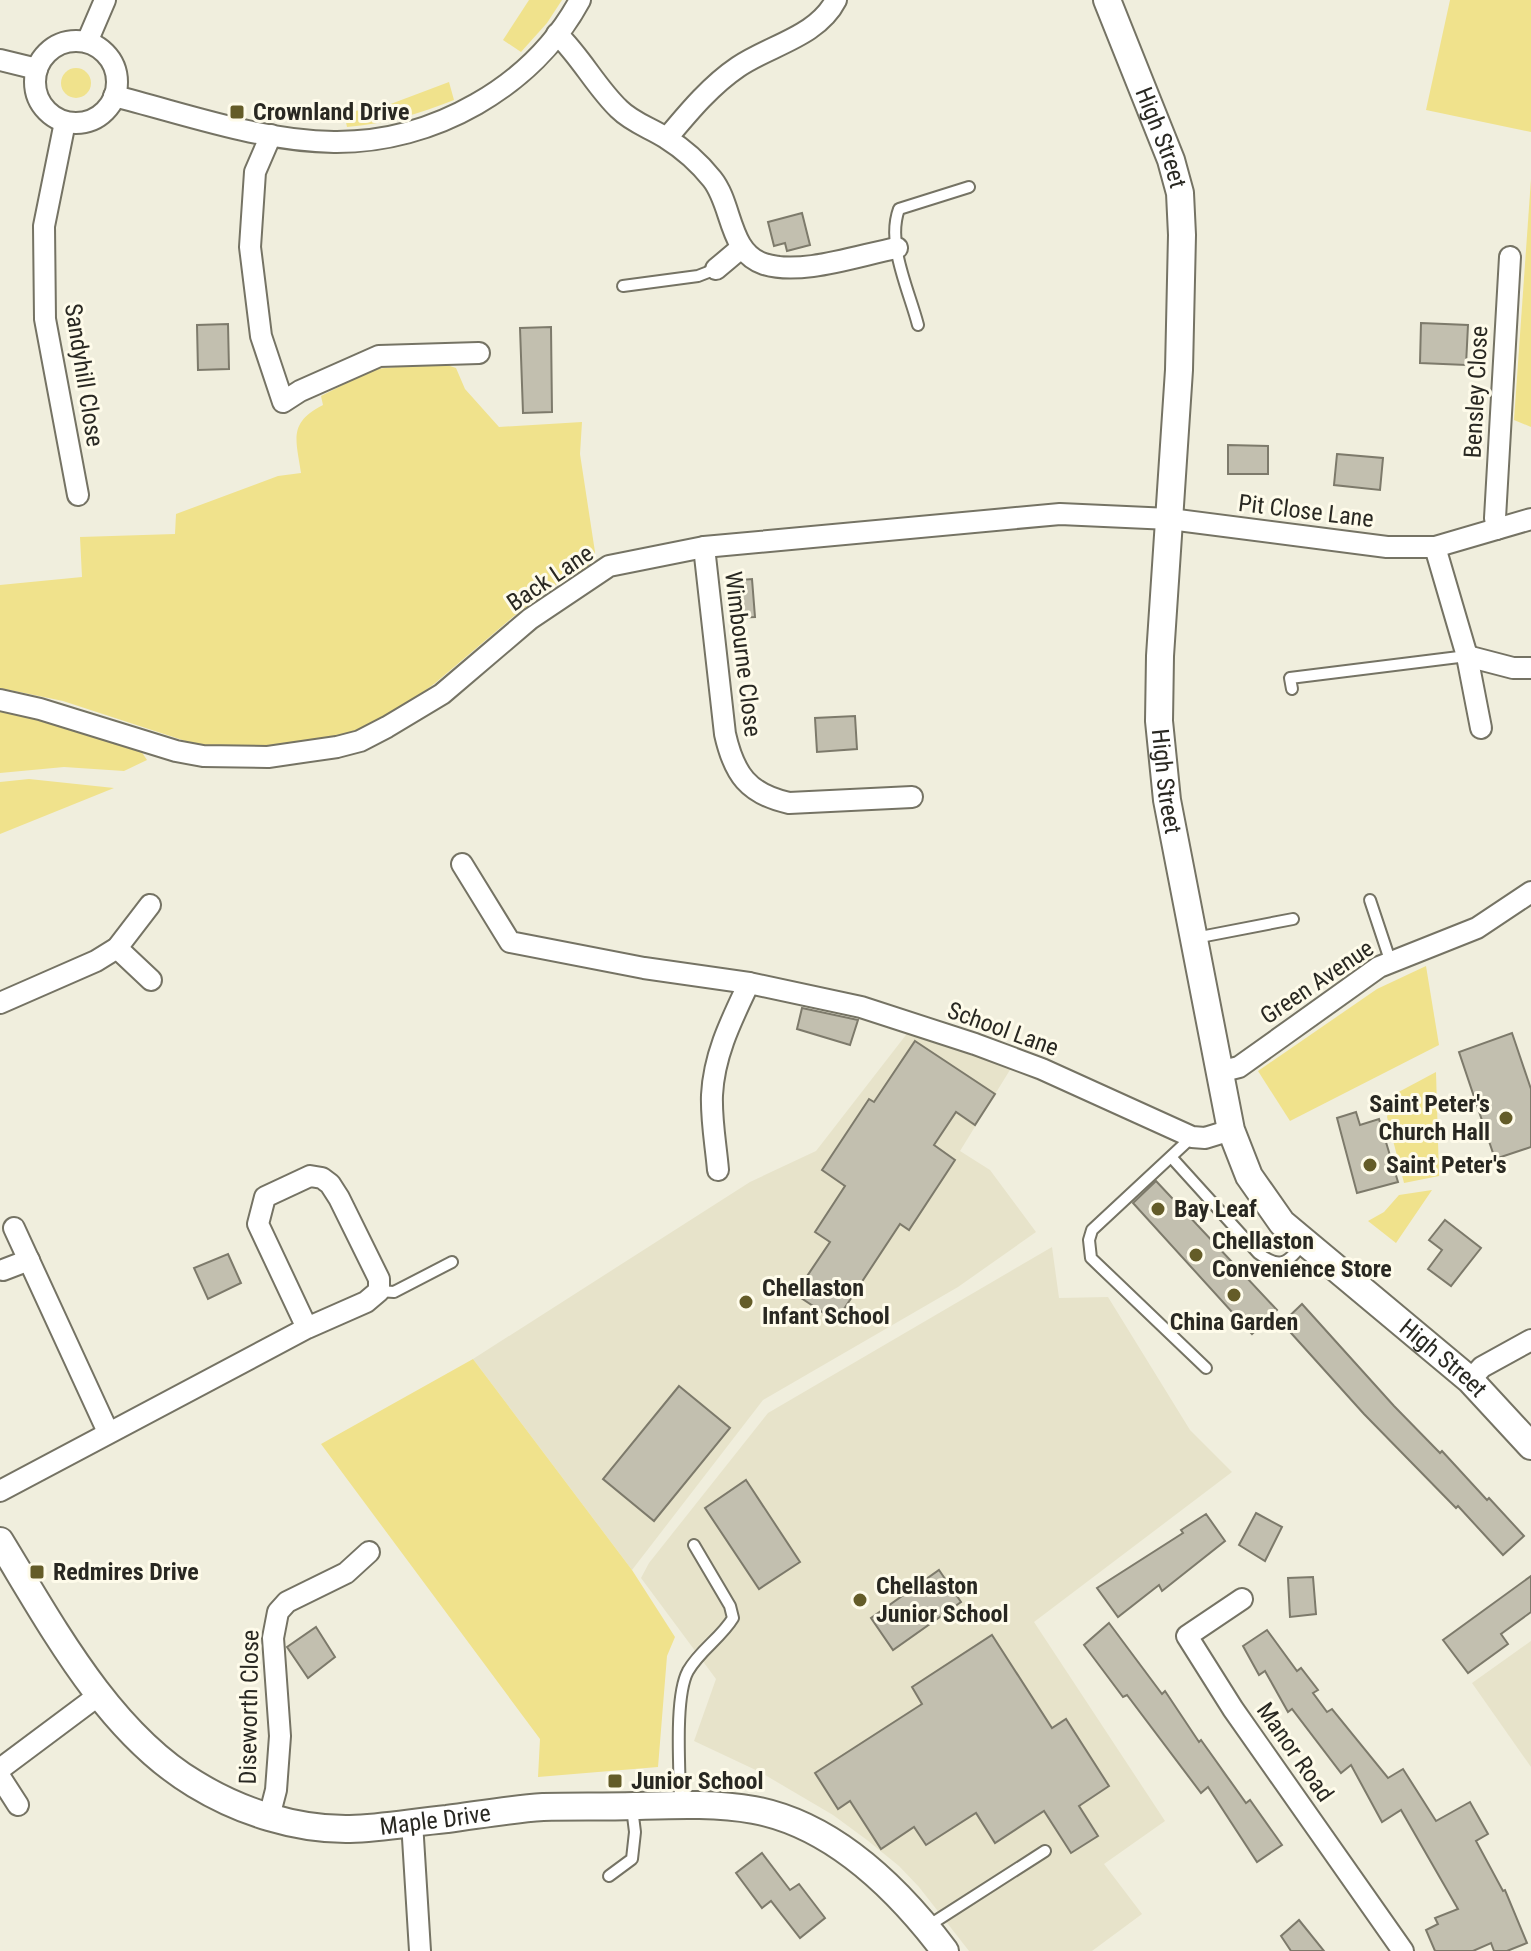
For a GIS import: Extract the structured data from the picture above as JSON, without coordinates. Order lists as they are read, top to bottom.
{
  "streets": {
    "street": [
      "High Street",
      "Sandyhill Close",
      "Bensley Close",
      "Pit Close Lane",
      "Back Lane",
      "Wimbourne Close",
      "Green Avenue",
      "School Lane",
      "Diseworth Close",
      "Manor Road",
      "Maple Drive"
    ]
  },
  "crossings": [
    ["High Street", "Pit Close Lane"],
    ["High Street", "Back Lane"],
    ["High Street", "Green Avenue"],
    ["Bensley Close", "Pit Close Lane"],
    ["Pit Close Lane", "Back Lane"],
    ["Back Lane", "Wimbourne Close"],
    ["Diseworth Close", "Maple Drive"]
  ],
  "places": {
    "transit": ["Crownland Drive", "Redmires Drive", "Junior School"],
    "other": [
      "Saint Peter's Church Hall",
      "Saint Peter's",
      "Bay Leaf",
      "Chellaston Convenience Store",
      "China Garden",
      "Chellaston Infant School",
      "Chellaston Junior School"
    ]
  }
}
